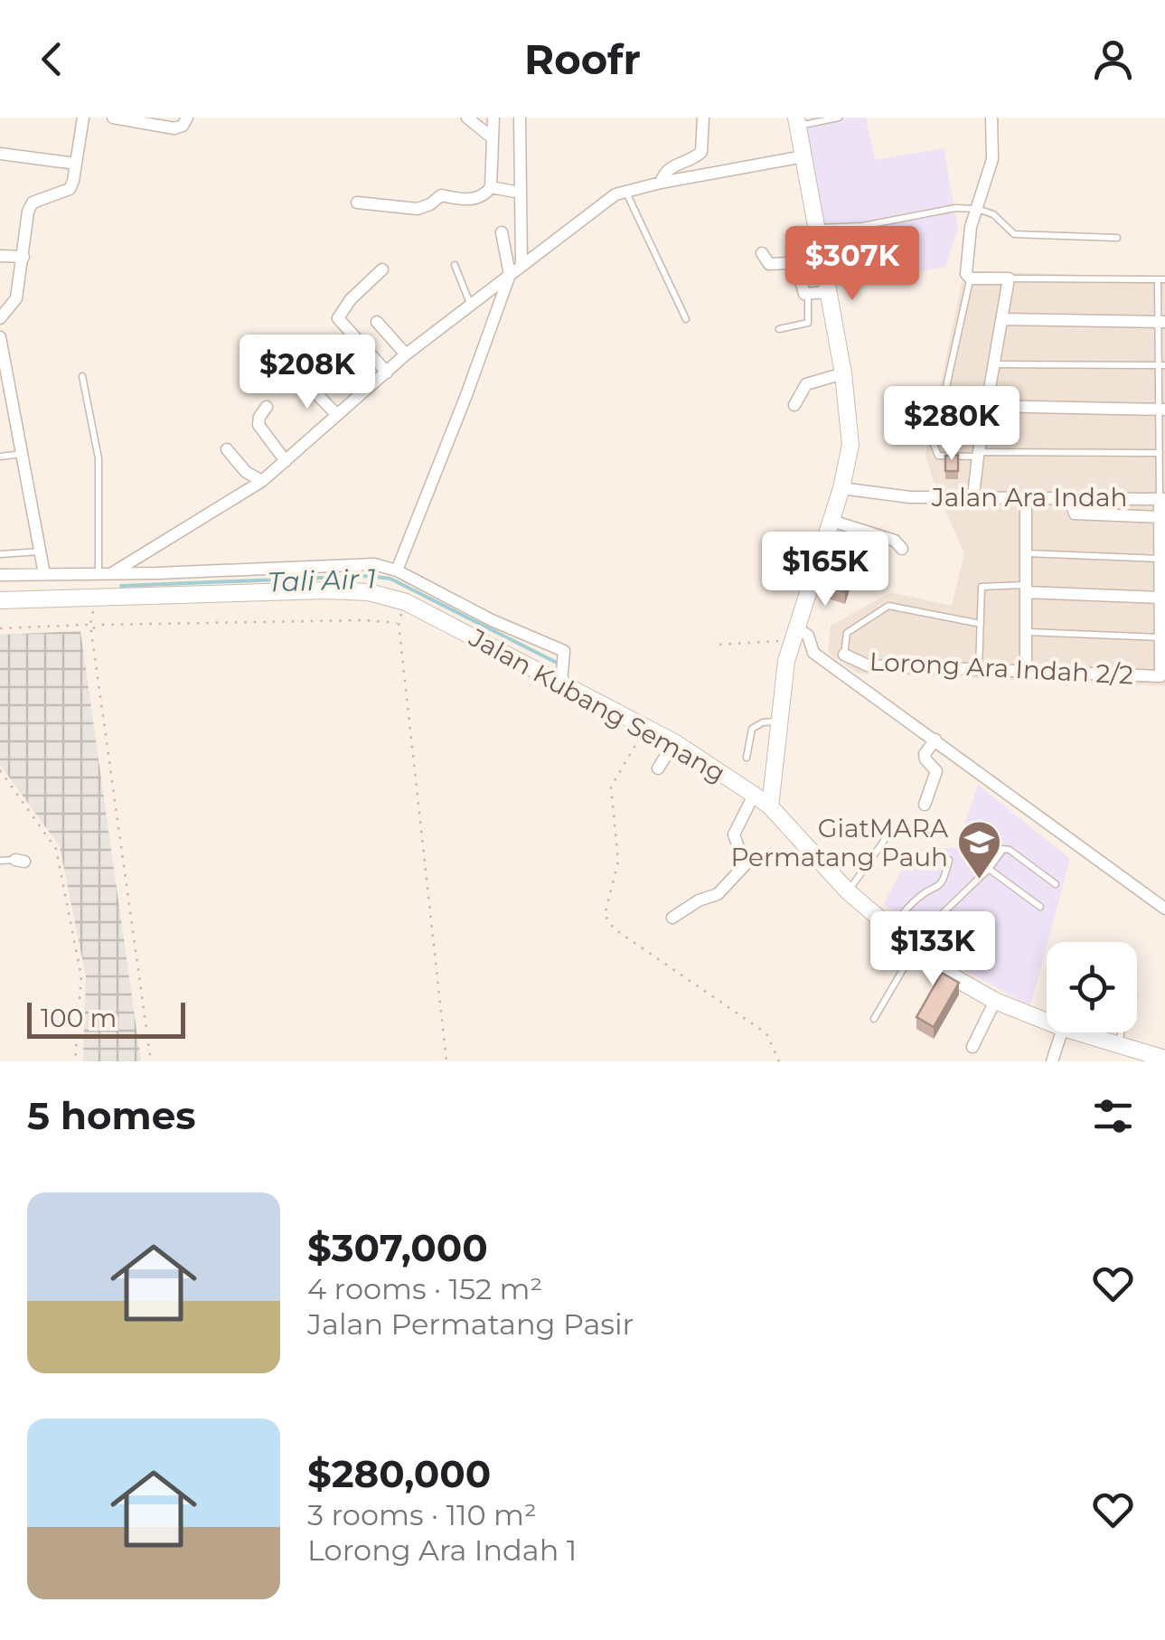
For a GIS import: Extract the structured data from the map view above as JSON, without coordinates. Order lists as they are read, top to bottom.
{
  "streets": {
    "main road": ["Jalan Kubang Semang"],
    "street": ["Jalan Ara Indah", "Lorong Ara Indah 2/2"]
  },
  "water": ["Tali Air 1"],
  "places": {
    "school or university": ["GiatMARA Permatang Pauh"]
  },
  "scale_bar": "100 m",
  "page": {
    "header": "Roofr",
    "price": [
      "$307K",
      "$208K",
      "$280K",
      "$165K",
      "$133K"
    ],
    "scale": "100 m",
    "heading": "5 homes",
    "list": [
      {
        "name": "$307,000",
        "note": "4 rooms · 152 m² · Jalan Permatang Pasir"
      },
      {
        "name": "$280,000",
        "note": "3 rooms · 110 m² · Lorong Ara Indah 1"
      }
    ]
  }
}
